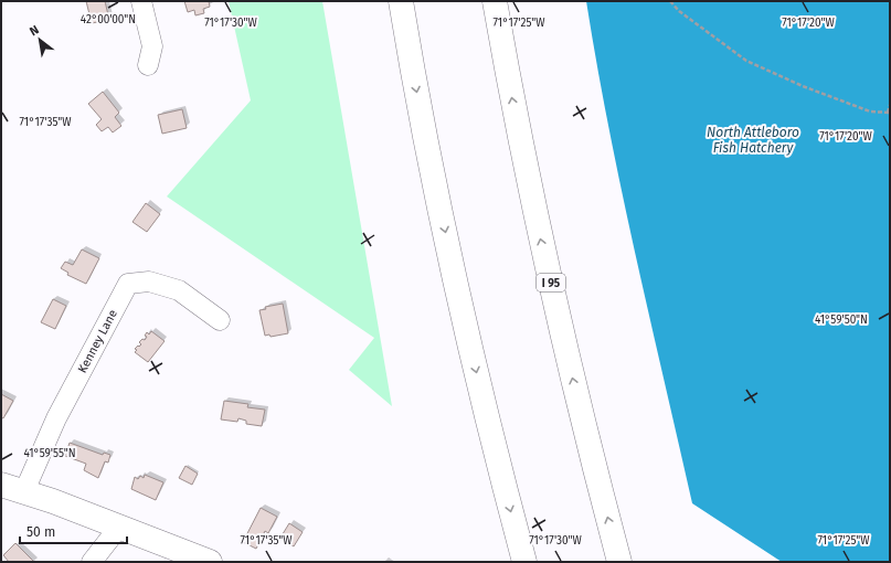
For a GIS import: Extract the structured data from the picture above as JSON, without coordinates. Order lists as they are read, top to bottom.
{
  "streets": {
    "main road": ["I 95"],
    "street": ["Kenney Lane"]
  },
  "water": ["North Attleboro Fish Hatchery"],
  "scale_bar": "50 m",
  "north": "top left",
  "coordinates": [
    "42°00'00\"N",
    "71°17'20\"W",
    "71°17'30\"W",
    "71°17'25\"W",
    "71°17'35\"W",
    "41°59'50\"N",
    "41°59'55\"N"
  ]
}
